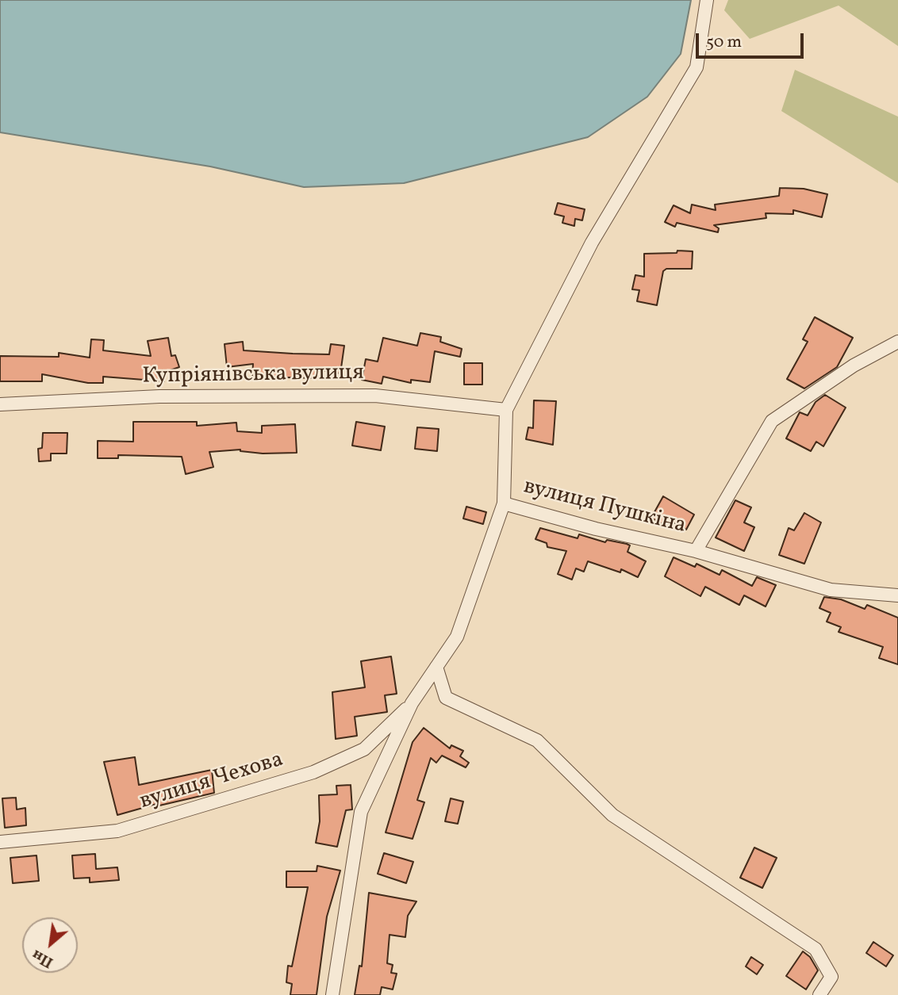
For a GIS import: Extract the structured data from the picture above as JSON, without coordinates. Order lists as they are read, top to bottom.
{
  "streets": {
    "street": ["Купріянівська вулиця", "вулиця Пушкіна", "вулиця Чехова"]
  },
  "scale_bar": "50 m",
  "north": "bottom left"
}
